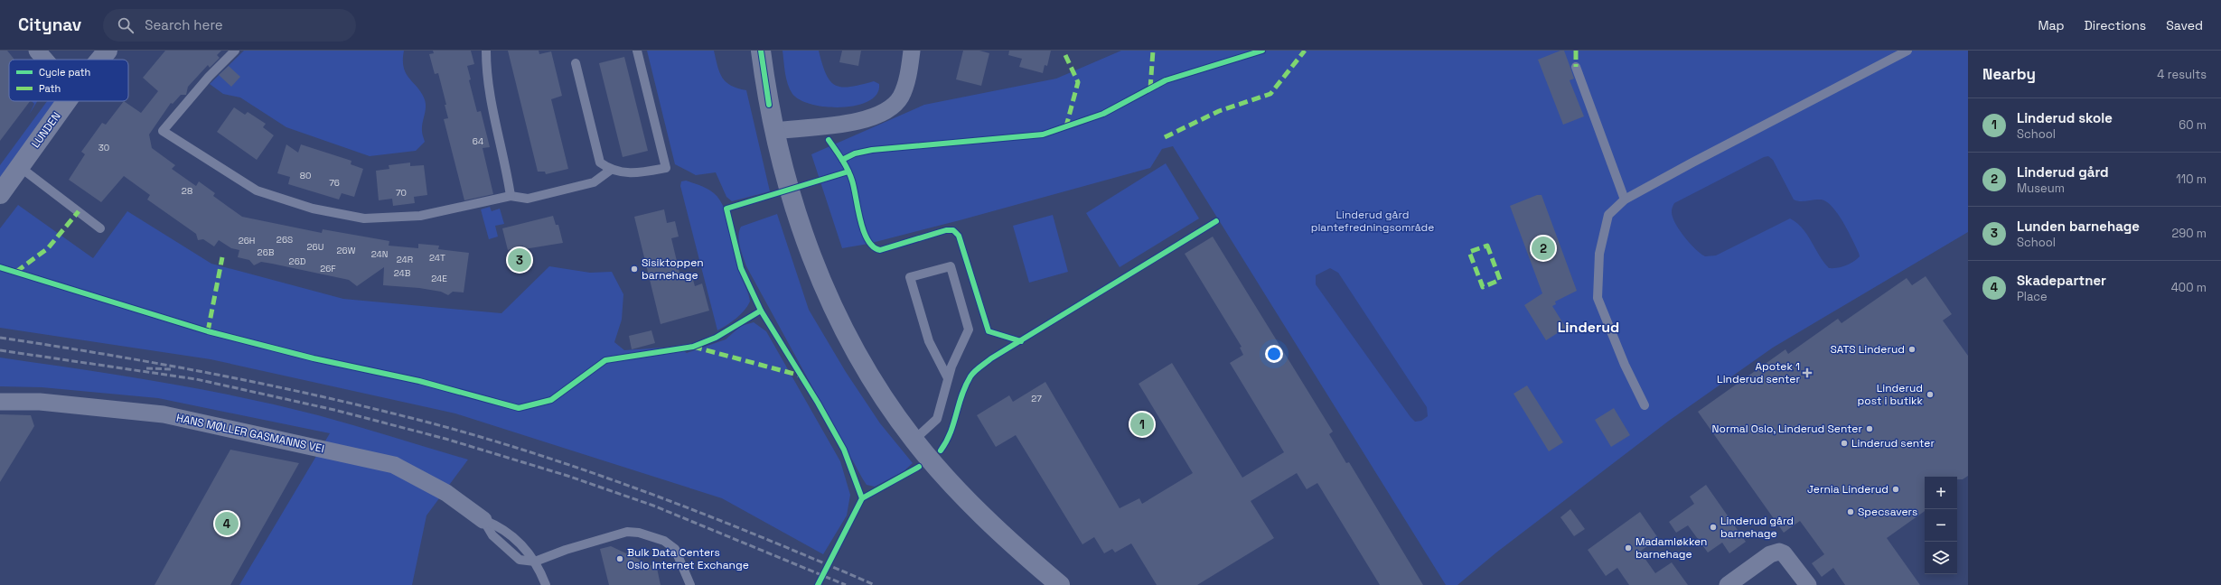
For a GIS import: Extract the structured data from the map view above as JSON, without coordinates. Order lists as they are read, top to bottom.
{
  "streets": {
    "street": ["LUNDEN", "HANS MØLLER GASMANNS VEI"]
  },
  "districts": ["Linderud"],
  "parks": ["Linderud gård plantefredningsområde"],
  "places": {
    "other": [
      "Sisiktoppen barnehage",
      "SATS Linderud",
      "Linderud post i butikk",
      "Normal Oslo, Linderud Senter",
      "Linderud senter",
      "Jernia Linderud",
      "Specsavers",
      "Linderud gård barnehage",
      "Madamløkken barnehage",
      "Bulk Data Centers Oslo Internet Exchange"
    ],
    "health": ["Apotek 1 Linderud senter"]
  },
  "house_numbers": [
    "64",
    "30",
    "80",
    "76",
    "28",
    "70",
    "26S",
    "26H",
    "26U",
    "26W",
    "26B",
    "24N",
    "24T",
    "24R",
    "26D",
    "26F",
    "24B",
    "24E",
    "27"
  ],
  "legend": ["Cycle path", "Path"],
  "page": {
    "header": "Citynav",
    "search": "Search here",
    "nav": ["Map", "Directions", "Saved"],
    "heading": ["Nearby", "4 results"],
    "list": [
      {
        "mark": "1",
        "name": "Linderud skole",
        "note": "School",
        "value": "60 m"
      },
      {
        "mark": "2",
        "name": "Linderud gård",
        "note": "Museum",
        "value": "110 m"
      },
      {
        "mark": "3",
        "name": "Lunden barnehage",
        "note": "School",
        "value": "290 m"
      },
      {
        "mark": "4",
        "name": "Skadepartner",
        "note": "Place",
        "value": "400 m"
      }
    ],
    "pins": [
      "2",
      "3",
      "1",
      "4"
    ],
    "map_buttons": ["+", "−"]
  }
}
